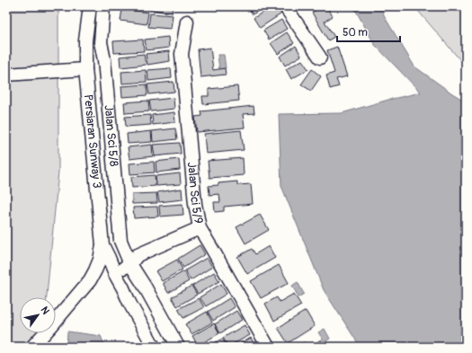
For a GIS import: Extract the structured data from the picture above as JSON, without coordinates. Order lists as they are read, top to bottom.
{
  "streets": {
    "street": ["Jalan Sci 5/8", "Persiaran Sunway 3", "Jalan Sci 5/9"]
  },
  "scale_bar": "50 m",
  "north": "top right"
}
